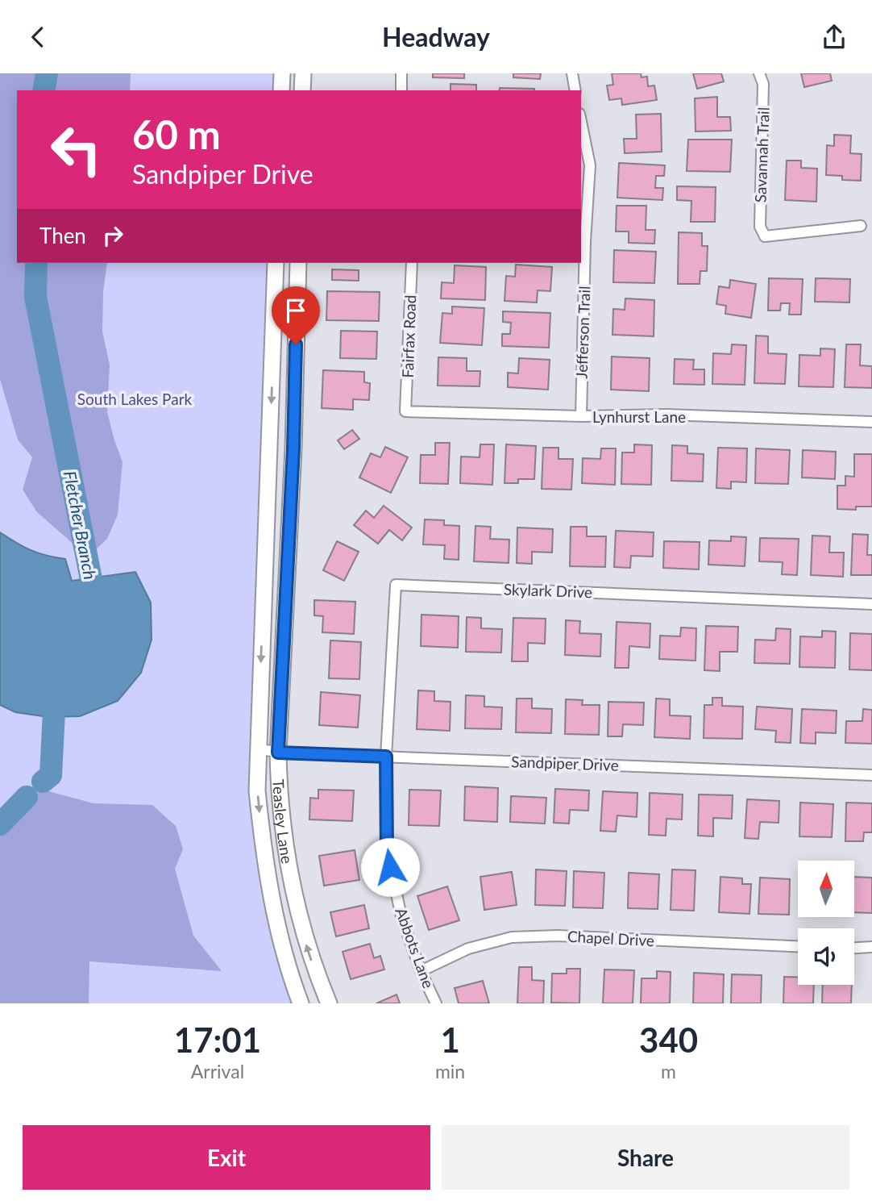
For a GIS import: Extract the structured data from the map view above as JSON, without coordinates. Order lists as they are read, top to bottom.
{
  "streets": {
    "main road": ["Teasley Lane"],
    "street": [
      "Savannah Trail",
      "Jefferson Trail",
      "Fairfax Road",
      "Lynhurst Lane",
      "Skylark Drive",
      "Sandpiper Drive",
      "Chapel Drive",
      "Abbots Lane"
    ]
  },
  "crossings": [
    ["Jefferson Trail", "Lynhurst Lane"],
    ["Fairfax Road", "Lynhurst Lane"],
    ["Skylark Drive", "Sandpiper Drive"],
    ["Skylark Drive", "Abbots Lane"],
    ["Sandpiper Drive", "Teasley Lane"],
    ["Sandpiper Drive", "Abbots Lane"],
    ["Chapel Drive", "Abbots Lane"]
  ],
  "water": ["Fletcher Branch"],
  "parks": ["South Lakes Park"],
  "north": "top",
  "page": {
    "header": "Headway",
    "turn": ["60 m", "Sandpiper Drive"],
    "then": "Then",
    "eta": [
      "17:01",
      "Arrival",
      "1",
      "min",
      "340",
      "m"
    ],
    "buttons": ["Exit", "Share"]
  }
}
